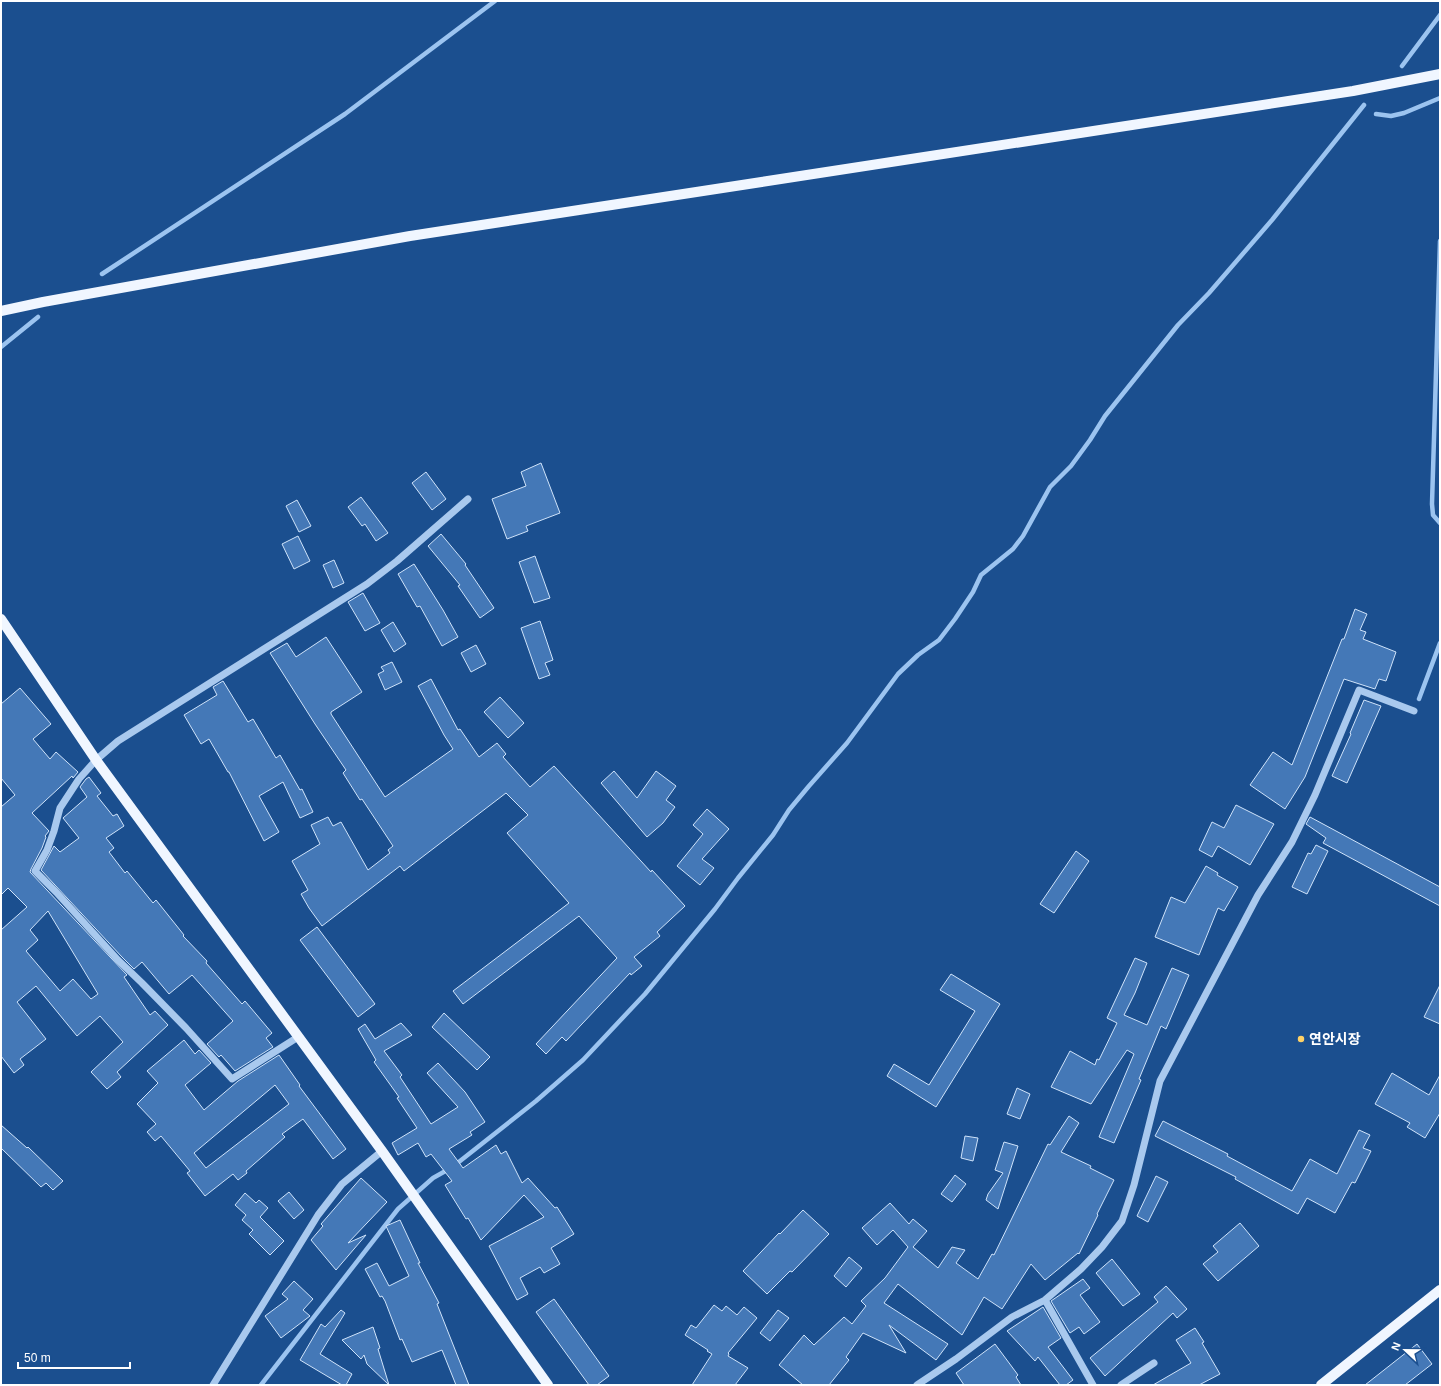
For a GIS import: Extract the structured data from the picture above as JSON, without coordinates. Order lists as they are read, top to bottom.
{
  "places": ["연안시장"],
  "scale_bar": "50 m",
  "north": "left"
}
